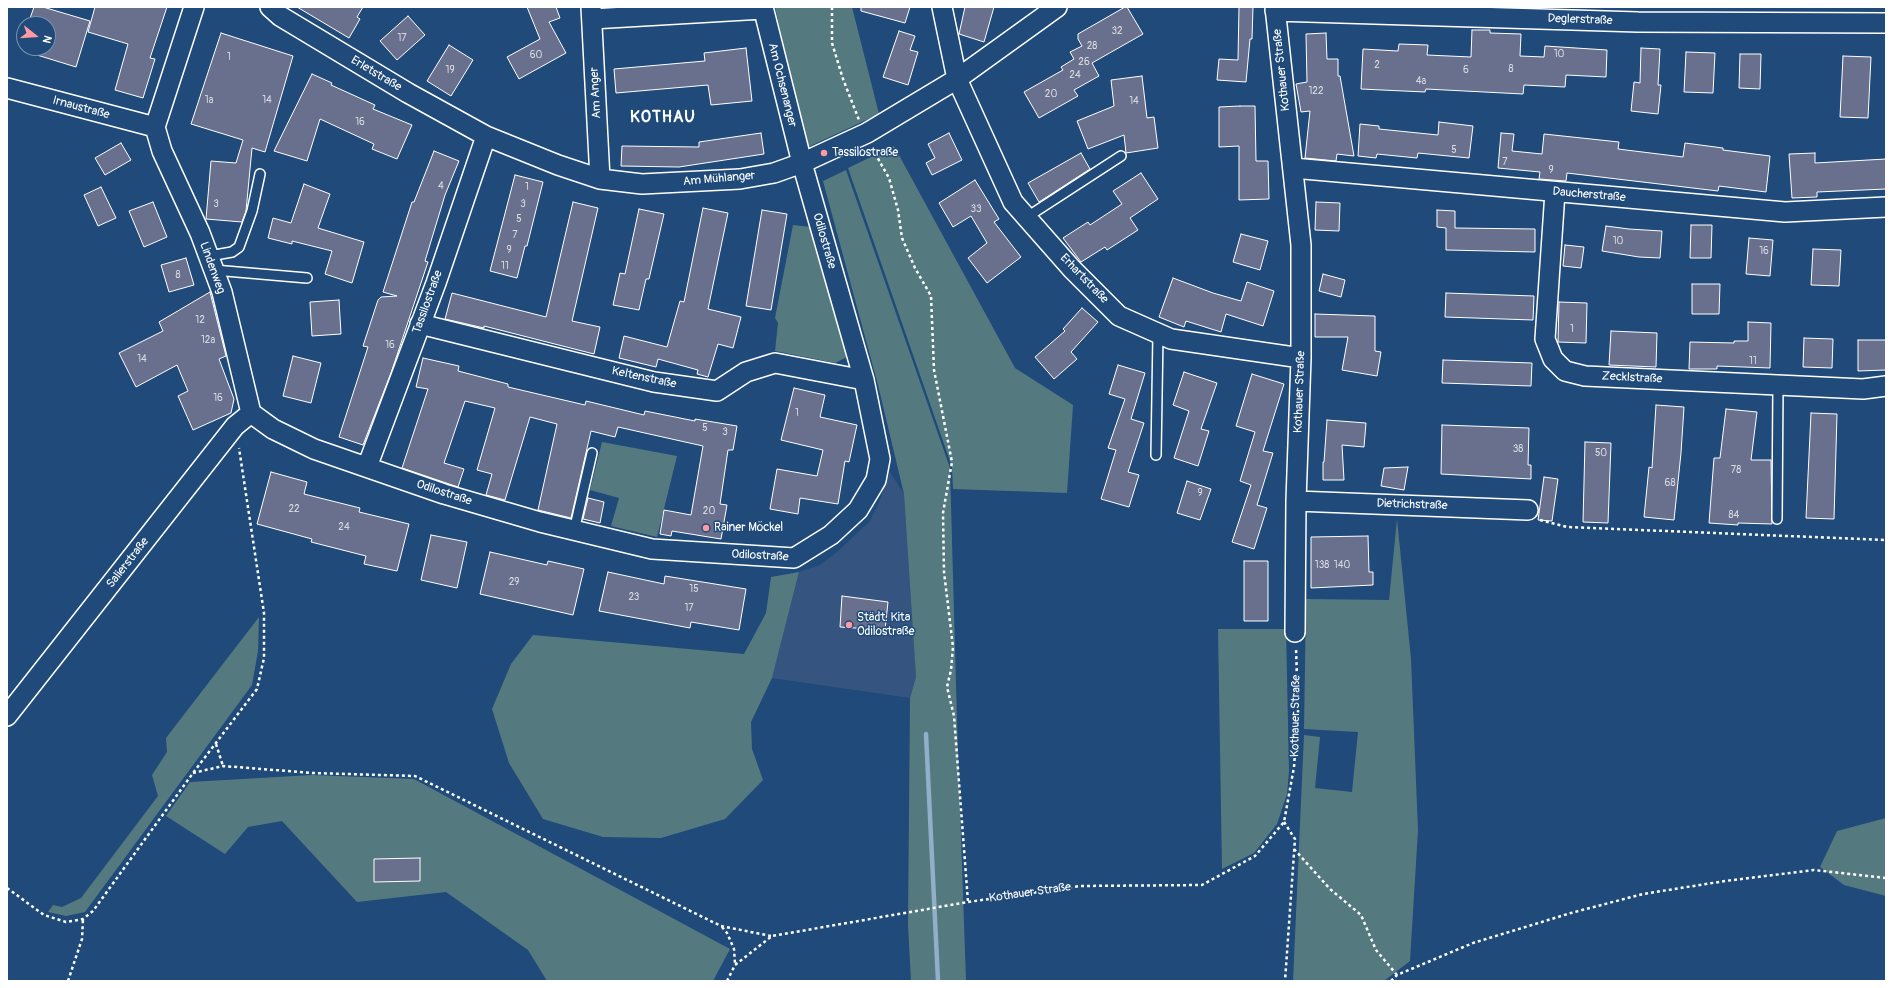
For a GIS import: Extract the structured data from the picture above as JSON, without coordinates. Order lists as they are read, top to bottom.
{
  "streets": {
    "street": [
      "Deglerstraße",
      "Kothauer Straße",
      "Erletstraße",
      "Am Ochsenanger",
      "Am Anger",
      "Irnaustraße",
      "Am Mühlanger",
      "Daucherstraße",
      "Odilostraße",
      "Lindenweg",
      "Erhartstraße",
      "Tassilostraße",
      "Keltenstraße",
      "Zecklstraße",
      "Dietrichstraße",
      "Salierstraße"
    ]
  },
  "crossings": [
    ["Deglerstraße", "Kothauer Straße"],
    ["Kothauer Straße", "Daucherstraße"],
    ["Kothauer Straße", "Erhartstraße"],
    ["Kothauer Straße", "Dietrichstraße"],
    ["Erletstraße", "Am Mühlanger"],
    ["Erletstraße", "Tassilostraße"],
    ["Am Ochsenanger", "Am Mühlanger"],
    ["Am Ochsenanger", "Odilostraße"],
    ["Am Anger", "Am Mühlanger"],
    ["Irnaustraße", "Lindenweg"],
    ["Am Mühlanger", "Odilostraße"],
    ["Am Mühlanger", "Erhartstraße"],
    ["Am Mühlanger", "Tassilostraße"],
    ["Daucherstraße", "Zecklstraße"],
    ["Odilostraße", "Tassilostraße"],
    ["Odilostraße", "Keltenstraße"],
    ["Lindenweg", "Salierstraße"],
    ["Tassilostraße", "Keltenstraße"]
  ],
  "districts": ["KOTHAU"],
  "places": ["Tassilostraße", "Rainer Möckel", "Städt. Kita Odilostraße"],
  "house_numbers": [
    "32",
    "17",
    "28",
    "10",
    "60",
    "1",
    "26",
    "2",
    "8",
    "19",
    "6",
    "24",
    "4a",
    "122",
    "20",
    "1a",
    "14",
    "14",
    "16",
    "5",
    "7",
    "9",
    "4",
    "1",
    "3",
    "3",
    "33",
    "5",
    "7",
    "10",
    "9",
    "16",
    "11",
    "8",
    "12",
    "1",
    "12a",
    "16",
    "14",
    "11",
    "16",
    "1",
    "5",
    "3",
    "38",
    "50",
    "78",
    "68",
    "9",
    "22",
    "20",
    "84",
    "24",
    "138",
    "140",
    "29",
    "15",
    "23",
    "17"
  ],
  "north": "right"
}
